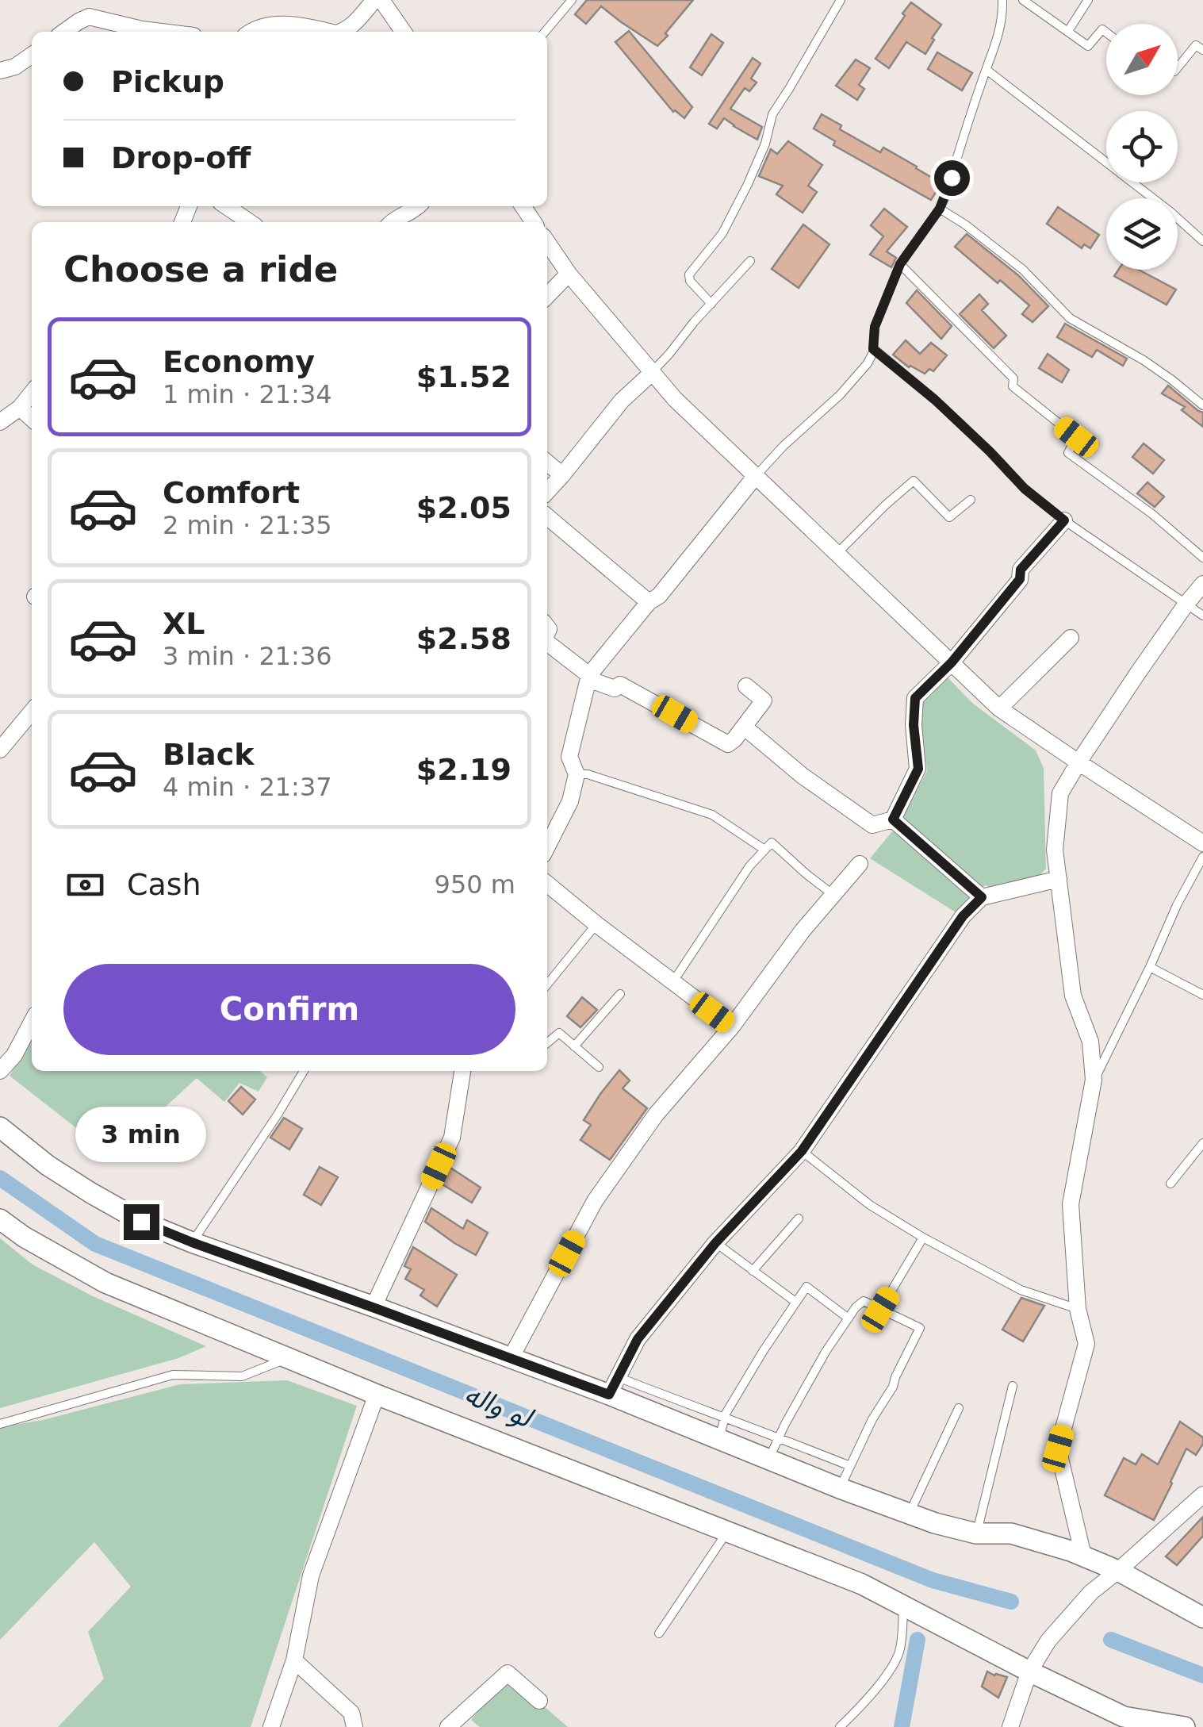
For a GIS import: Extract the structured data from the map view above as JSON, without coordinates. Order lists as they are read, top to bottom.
{
  "water": ["لو واله"],
  "north": "top right",
  "page": {
    "banner": ["Pickup", "Drop-off"],
    "heading": "Choose a ride",
    "list": [
      {
        "name": "Economy",
        "note": "1 min · 21:34",
        "value": "$1.52"
      },
      {
        "name": "Comfort",
        "note": "2 min · 21:35",
        "value": "$2.05"
      },
      {
        "name": "XL",
        "note": "3 min · 21:36",
        "value": "$2.58"
      },
      {
        "name": "Black",
        "note": "4 min · 21:37",
        "value": "$2.19"
      }
    ],
    "pay": ["Cash", "950 m"],
    "buttons": "Confirm",
    "bubble": "3 min"
  }
}
